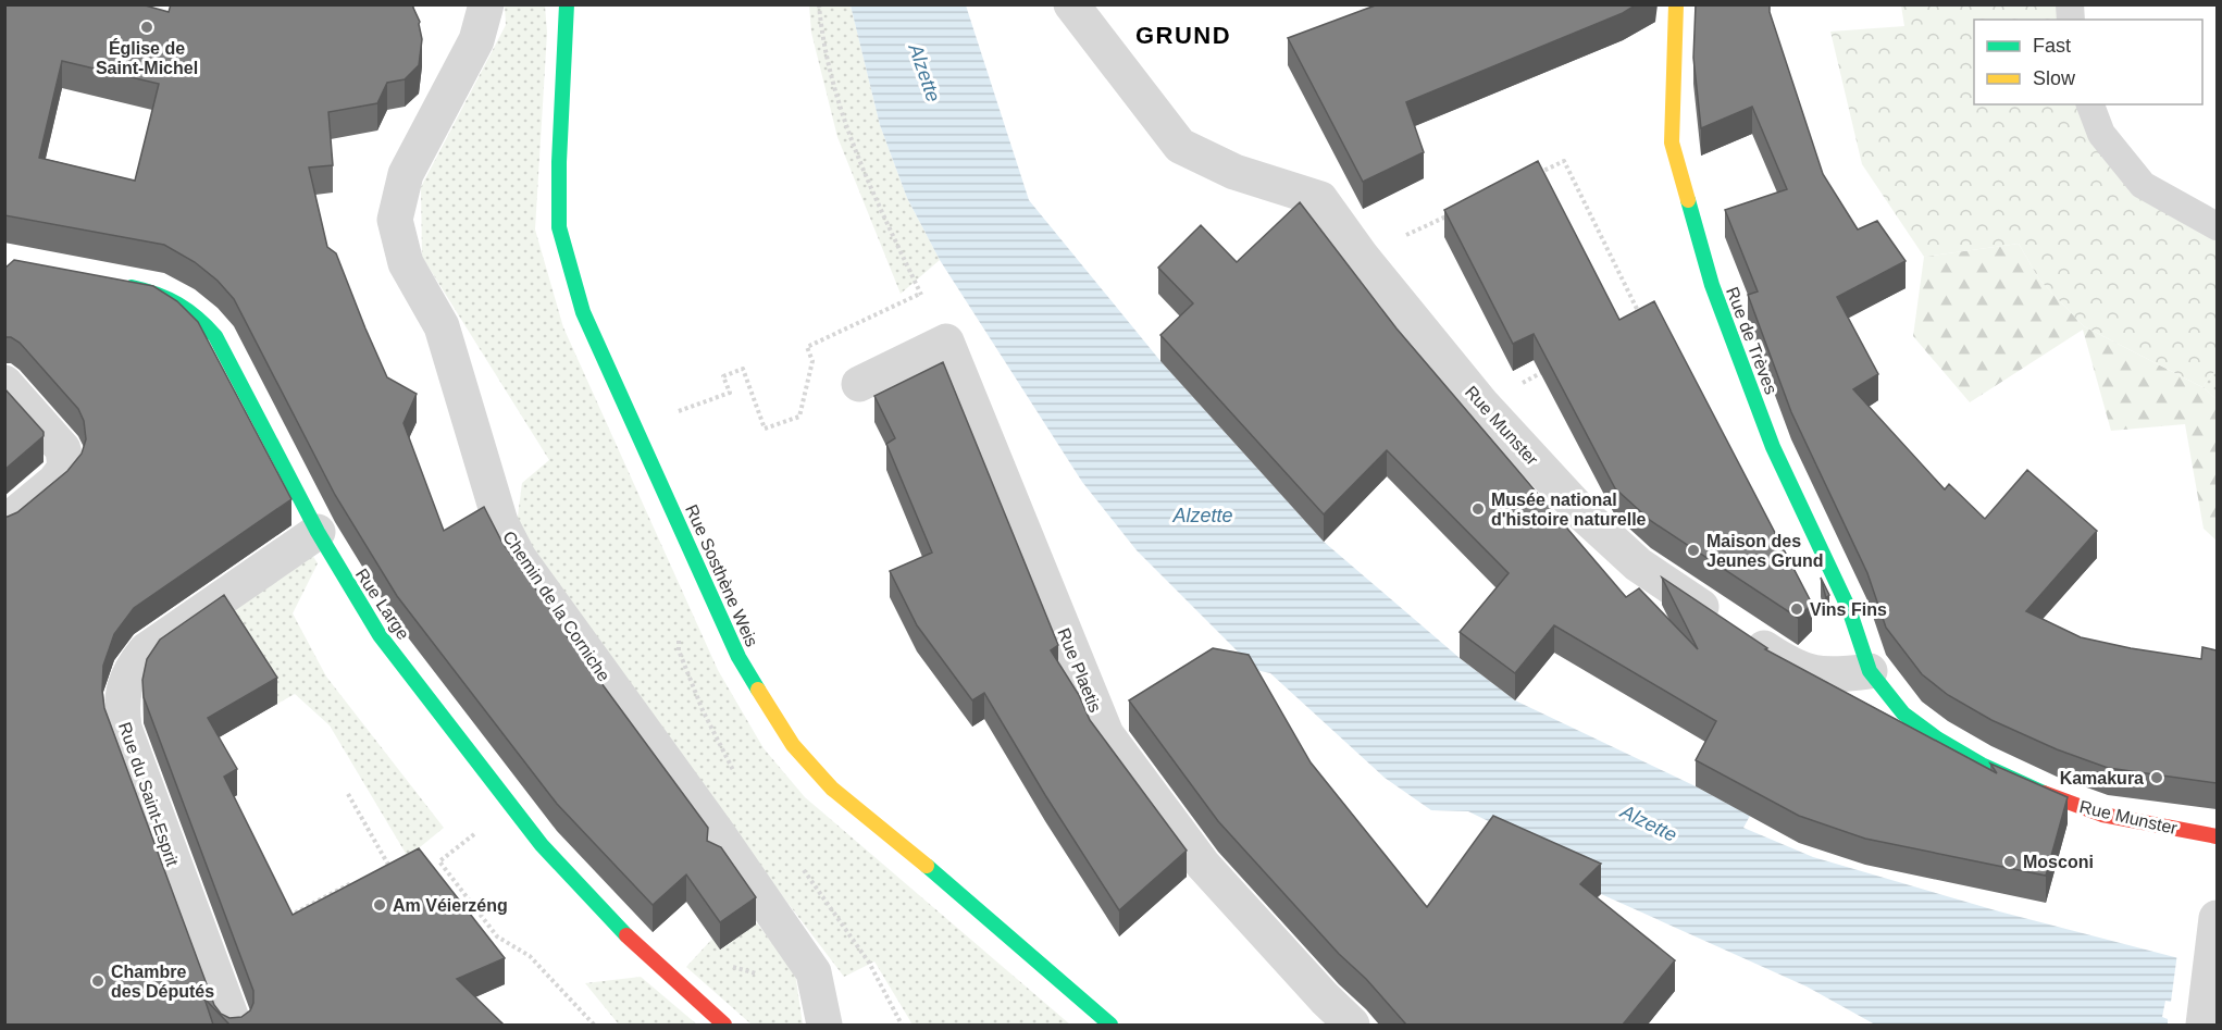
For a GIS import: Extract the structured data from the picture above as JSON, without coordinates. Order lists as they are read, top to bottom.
{
  "streets": {
    "street": [
      "Rue de Trèves",
      "Rue Munster",
      "Rue Sosthène Weis",
      "Rue Large",
      "Chemin de la Corniche",
      "Rue Plaetis",
      "Rue du Saint-Esprit"
    ]
  },
  "crossings": [
    ["Rue de Trèves", "Rue Munster"],
    ["Rue Large", "Rue du Saint-Esprit"]
  ],
  "districts": ["GRUND"],
  "water": ["Alzette"],
  "places": [
    "Église de Saint-Michel",
    "Musée national d'histoire naturelle",
    "Maison des Jeunes Grund",
    "Vins Fins",
    "Kamakura",
    "Mosconi",
    "Am Véierzéng",
    "Chambre des Députés"
  ],
  "legend": ["Fast", "Slow"]
}
